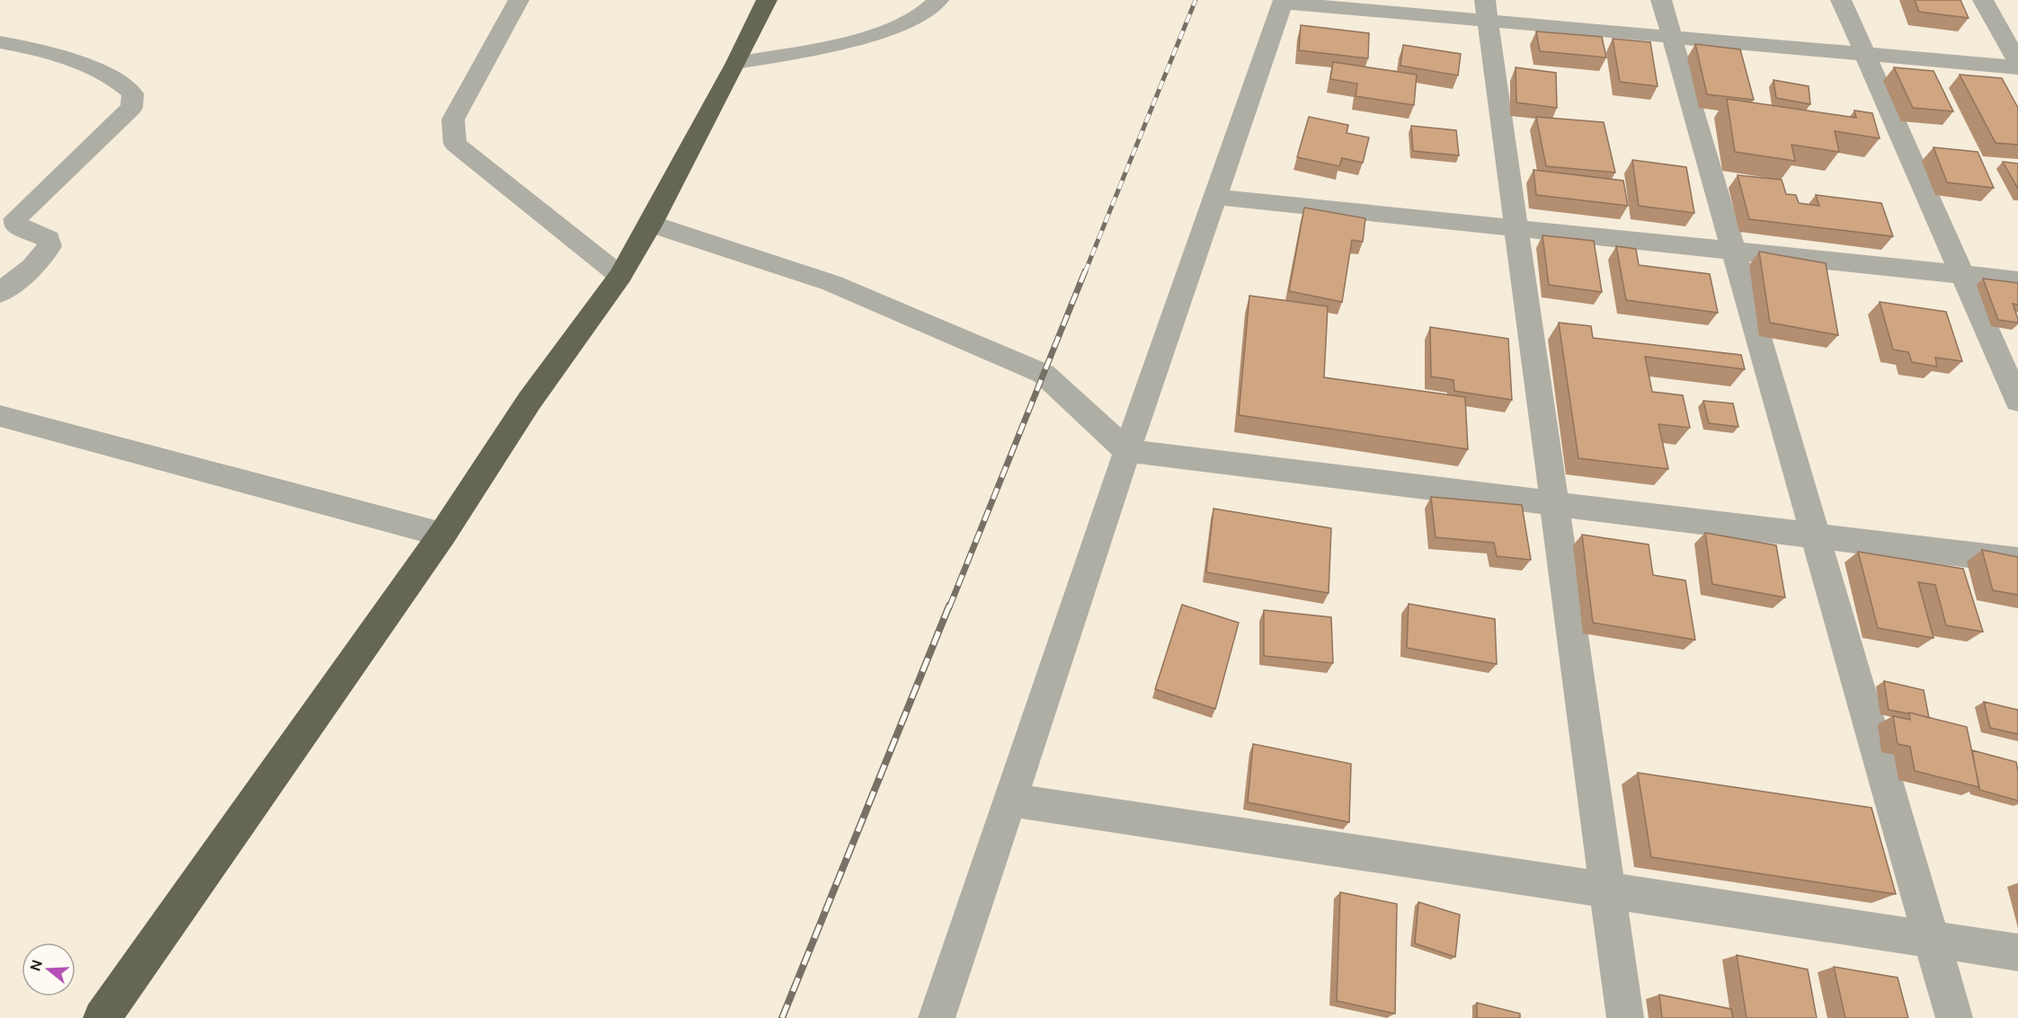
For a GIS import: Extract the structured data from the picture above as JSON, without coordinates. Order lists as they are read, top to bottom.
{
  "north": "left"
}
